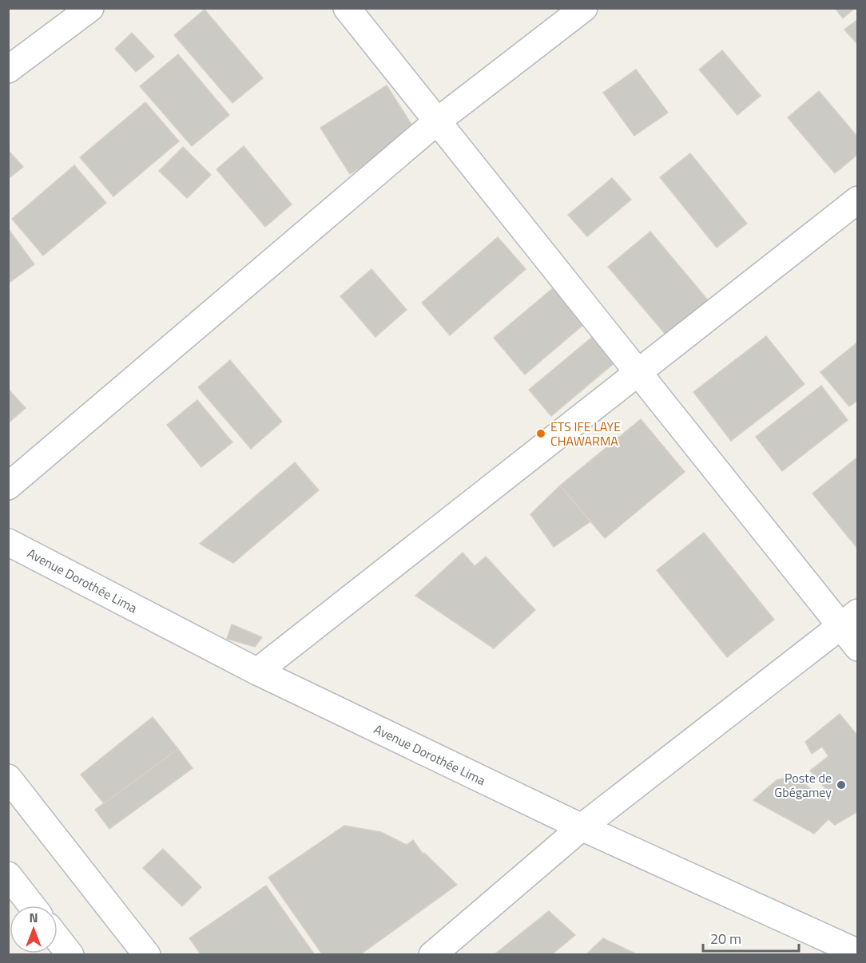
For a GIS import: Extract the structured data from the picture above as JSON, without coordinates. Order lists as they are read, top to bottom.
{
  "streets": {
    "street": ["Avenue Dorothée Lima"]
  },
  "places": ["ETS IFE LAYE CHAWARMA", "Poste de Gbégamey"],
  "scale_bar": "20 m",
  "north": "top"
}
